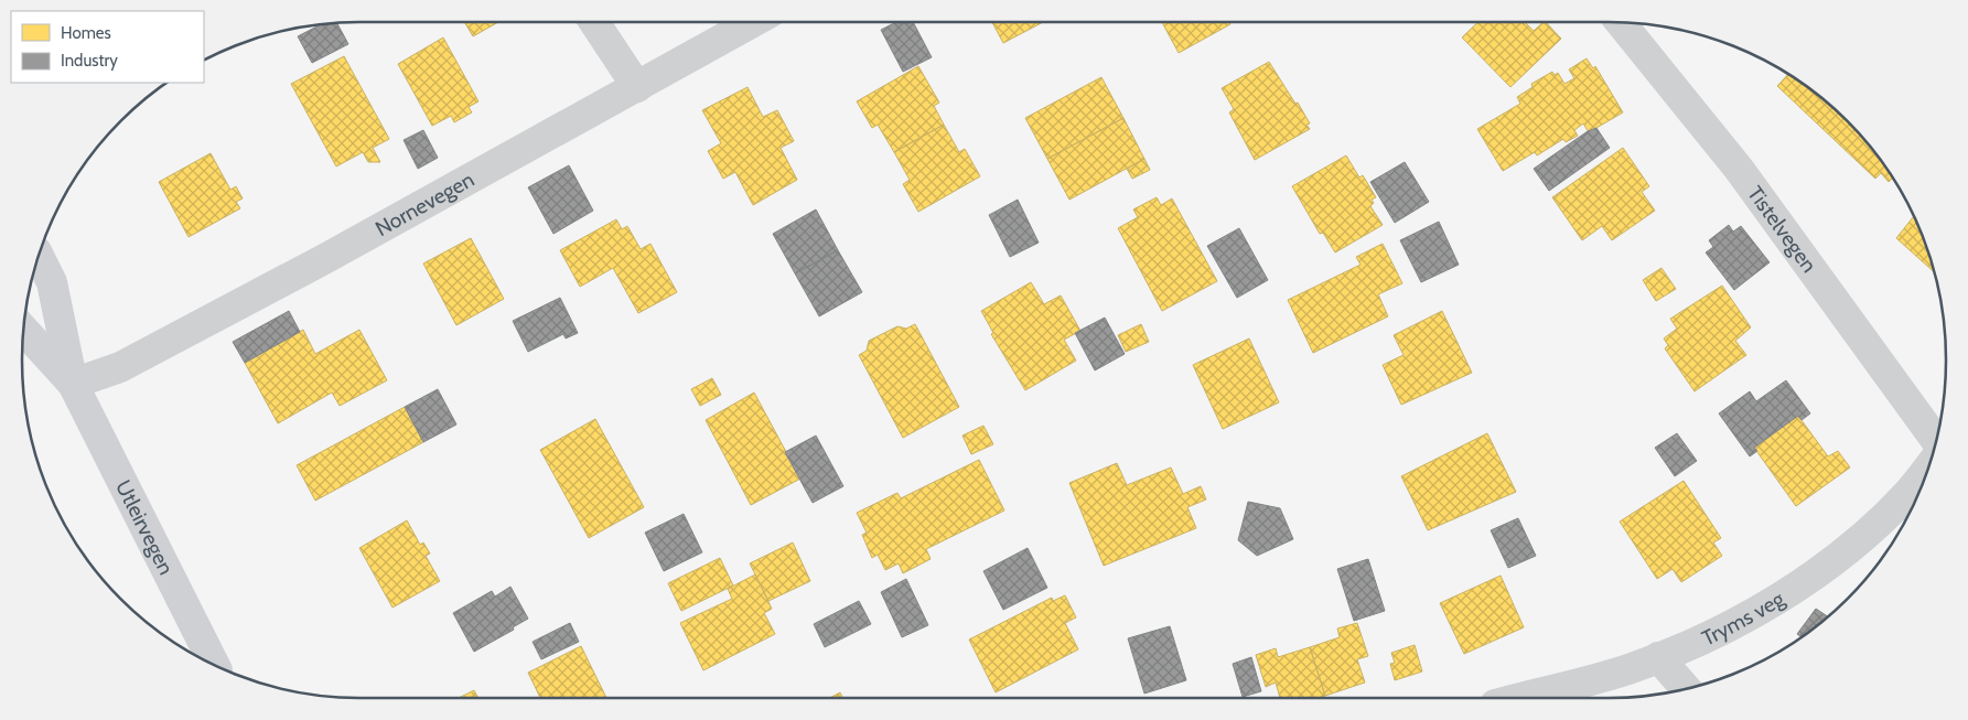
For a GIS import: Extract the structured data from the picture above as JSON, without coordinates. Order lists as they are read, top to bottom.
{
  "streets": {
    "main road": ["Utleirvegen"],
    "street": ["Nornevegen", "Tistelvegen", "Tryms veg"]
  },
  "crossings": [
    ["Nornevegen", "Utleirvegen"]
  ],
  "legend": ["Homes", "Industry"]
}
